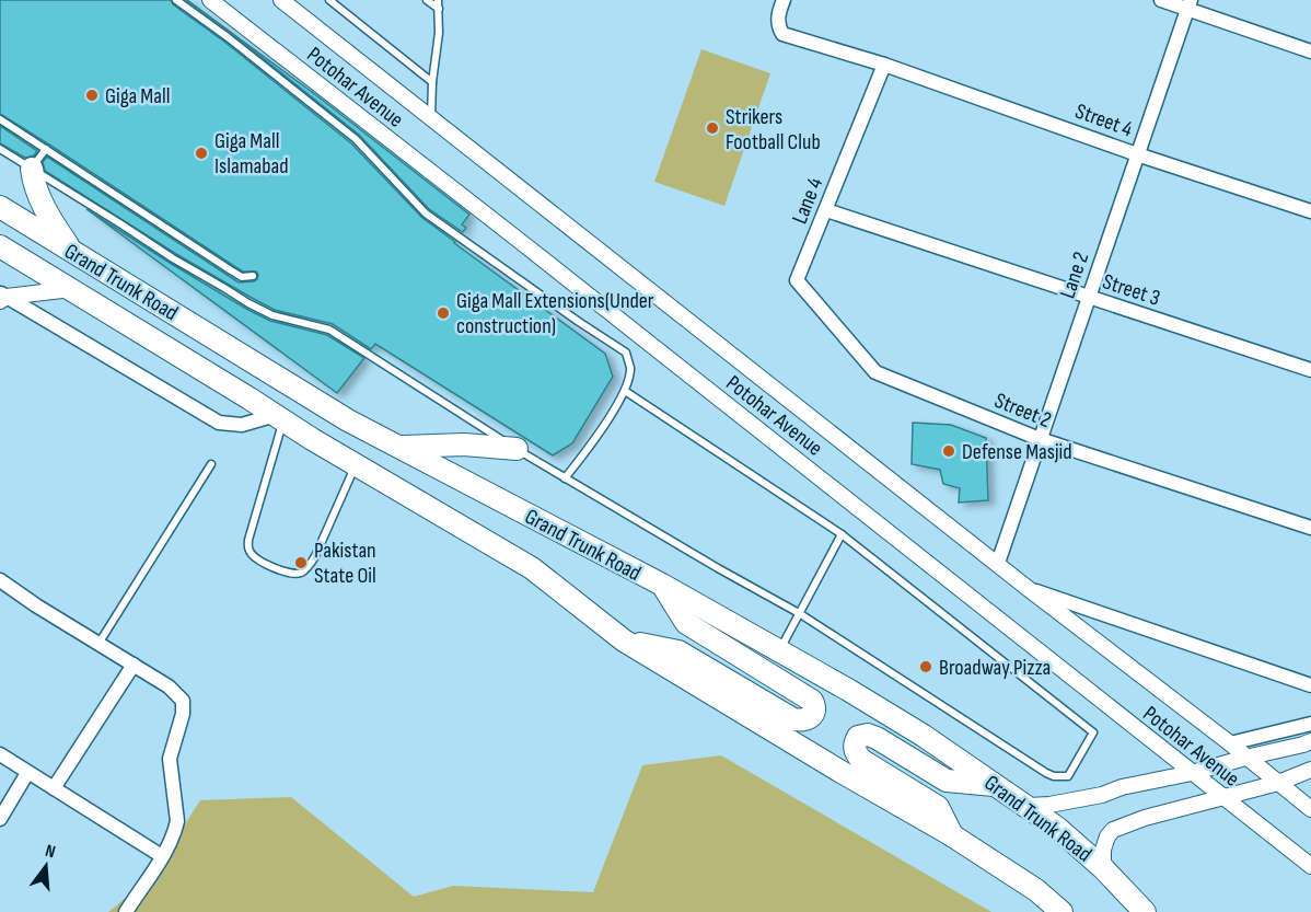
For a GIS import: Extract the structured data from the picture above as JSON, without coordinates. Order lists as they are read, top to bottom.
{
  "streets": {
    "highway": ["Grand Trunk Road"],
    "street": [
      "Potohar Avenue",
      "Street 4",
      "Lane 4",
      "Lane 2",
      "Street 3",
      "Street 2"
    ]
  },
  "crossings": [
    ["Potohar Avenue", "Lane 2"],
    ["Street 4", "Lane 4"],
    ["Street 4", "Lane 2"],
    ["Lane 4", "Street 3"],
    ["Lane 4", "Street 2"],
    ["Lane 2", "Street 3"],
    ["Lane 2", "Street 2"]
  ],
  "places": [
    "Giga Mall",
    "Strikers Football Club",
    "Giga Mall Islamabad",
    "Giga Mall Extensions(Under construction)",
    "Defense Masjid",
    "Pakistan State Oil",
    "Broadway Pizza"
  ],
  "north": "top"
}
